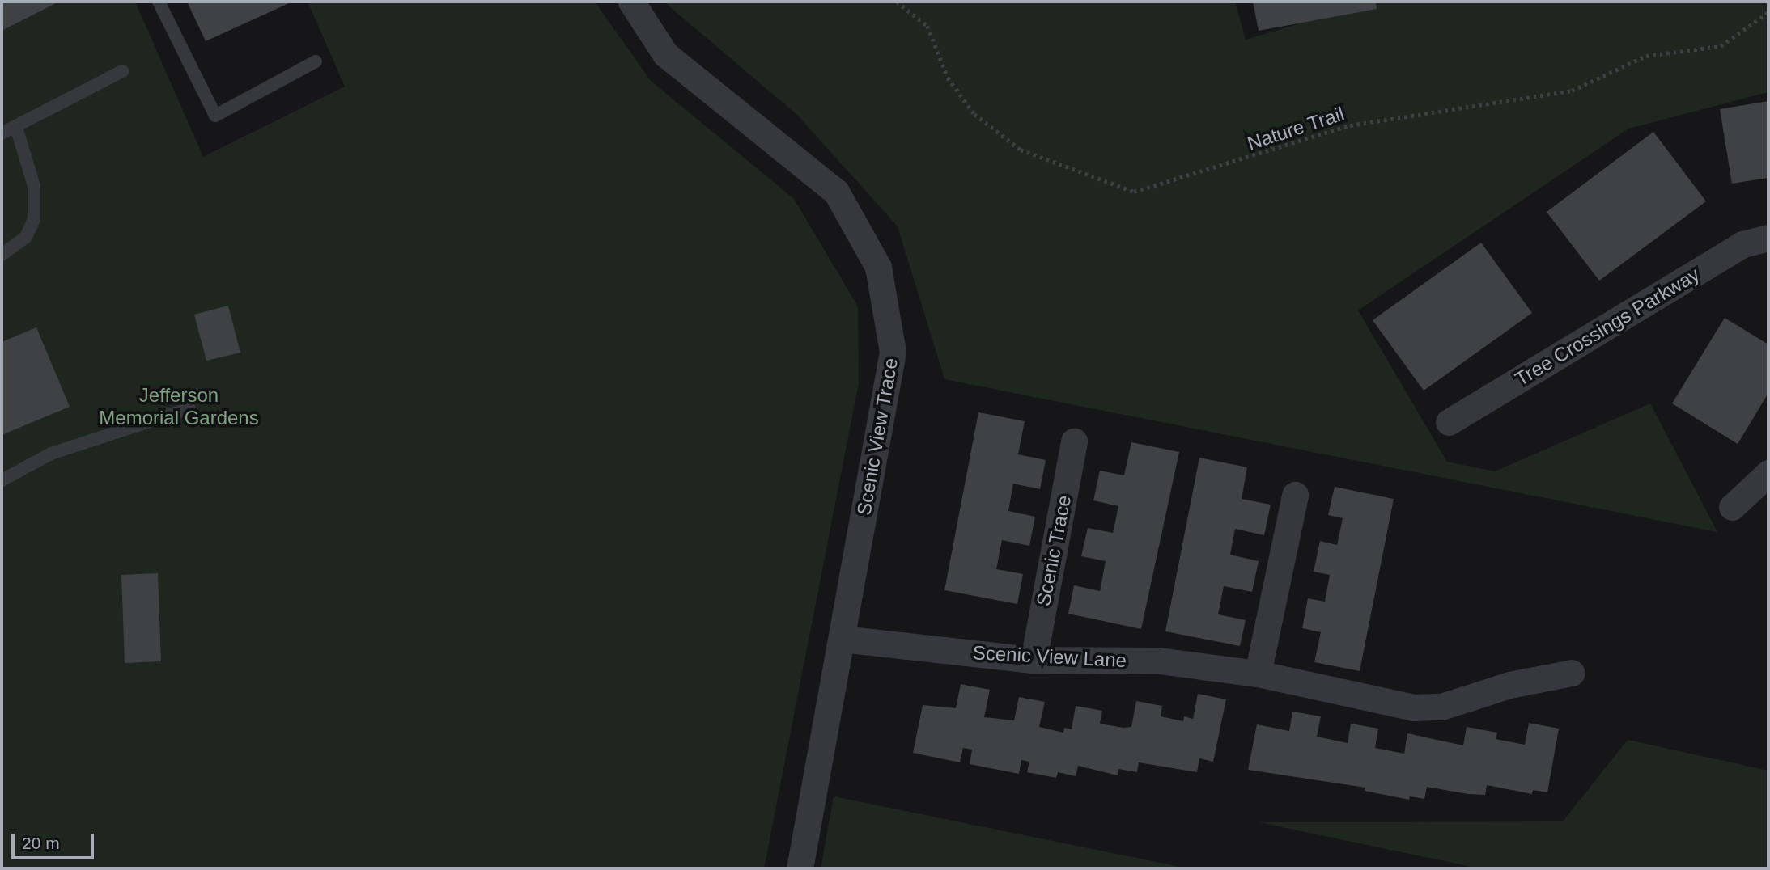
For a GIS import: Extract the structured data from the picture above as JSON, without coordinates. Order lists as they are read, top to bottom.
{
  "streets": {
    "street": [
      "Tree Crossings Parkway",
      "Scenic View Trace",
      "Scenic Trace",
      "Scenic View Lane"
    ],
    "path": ["Nature Trail"]
  },
  "crossings": [
    ["Scenic View Trace", "Scenic View Lane"],
    ["Scenic Trace", "Scenic View Lane"]
  ],
  "parks": ["Jefferson Memorial Gardens"],
  "scale_bar": "20 m"
}
